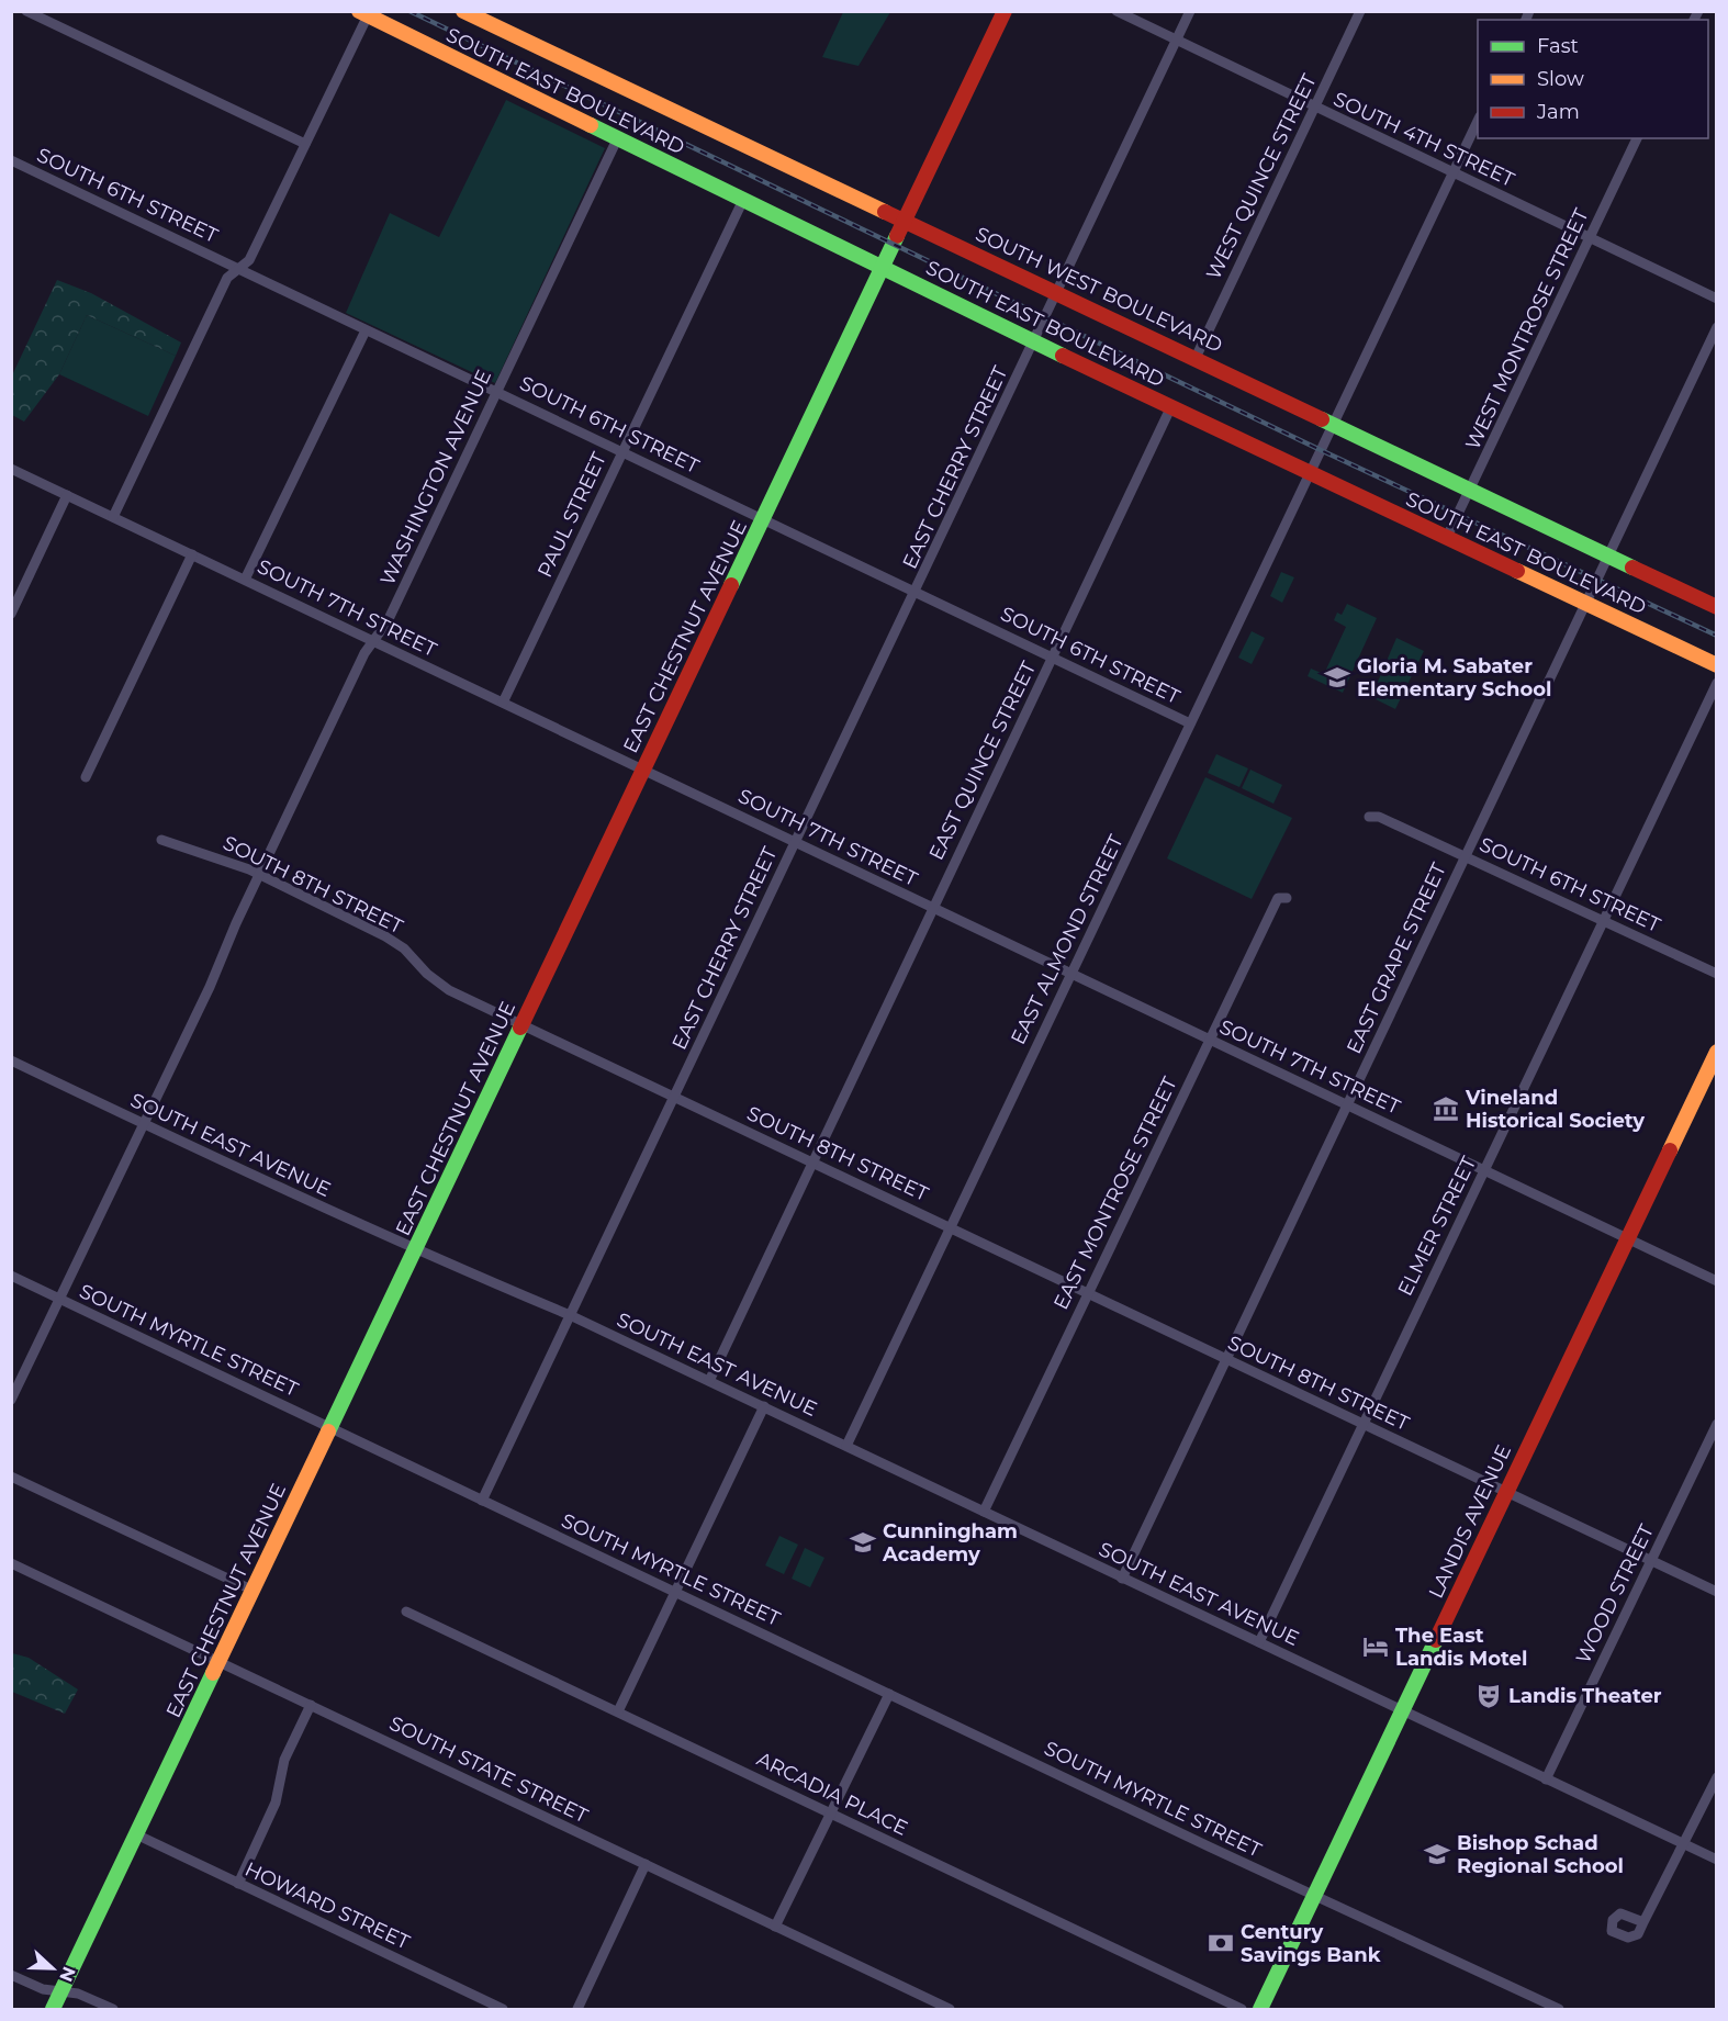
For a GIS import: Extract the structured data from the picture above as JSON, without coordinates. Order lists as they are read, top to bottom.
{
  "streets": {
    "main road": [
      "SOUTH EAST BOULEVARD",
      "SOUTH WEST BOULEVARD",
      "EAST CHESTNUT AVENUE",
      "LANDIS AVENUE"
    ],
    "street": [
      "SOUTH 4TH STREET",
      "WEST QUINCE STREET",
      "SOUTH 6TH STREET",
      "WEST MONTROSE STREET",
      "EAST CHERRY STREET",
      "WASHINGTON AVENUE",
      "PAUL STREET",
      "SOUTH 7TH STREET",
      "EAST QUINCE STREET",
      "SOUTH 8TH STREET",
      "EAST ALMOND STREET",
      "EAST GRAPE STREET",
      "SOUTH EAST AVENUE",
      "EAST MONTROSE STREET",
      "ELMER STREET",
      "SOUTH MYRTLE STREET",
      "WOOD STREET",
      "SOUTH STATE STREET",
      "ARCADIA PLACE",
      "HOWARD STREET"
    ]
  },
  "crossings": [
    ["SOUTH EAST BOULEVARD", "WEST MONTROSE STREET"],
    ["SOUTH EAST BOULEVARD", "EAST CHERRY STREET"],
    ["SOUTH EAST BOULEVARD", "WASHINGTON AVENUE"],
    ["SOUTH EAST BOULEVARD", "PAUL STREET"],
    ["SOUTH EAST BOULEVARD", "EAST CHESTNUT AVENUE"],
    ["SOUTH EAST BOULEVARD", "EAST QUINCE STREET"],
    ["SOUTH EAST BOULEVARD", "EAST ALMOND STREET"],
    ["SOUTH EAST BOULEVARD", "EAST GRAPE STREET"],
    ["SOUTH 4TH STREET", "WEST QUINCE STREET"],
    ["SOUTH 4TH STREET", "WEST MONTROSE STREET"],
    ["SOUTH 4TH STREET", "EAST CHERRY STREET"],
    ["SOUTH 4TH STREET", "EAST ALMOND STREET"],
    ["WEST QUINCE STREET", "SOUTH WEST BOULEVARD"],
    ["SOUTH 6TH STREET", "EAST CHERRY STREET"],
    ["SOUTH 6TH STREET", "WASHINGTON AVENUE"],
    ["SOUTH 6TH STREET", "PAUL STREET"],
    ["SOUTH 6TH STREET", "EAST CHESTNUT AVENUE"],
    ["SOUTH 6TH STREET", "EAST QUINCE STREET"],
    ["SOUTH 6TH STREET", "EAST ALMOND STREET"],
    ["SOUTH 6TH STREET", "EAST GRAPE STREET"],
    ["SOUTH 6TH STREET", "ELMER STREET"],
    ["SOUTH WEST BOULEVARD", "WEST MONTROSE STREET"],
    ["SOUTH WEST BOULEVARD", "EAST CHERRY STREET"],
    ["SOUTH WEST BOULEVARD", "EAST CHESTNUT AVENUE"],
    ["SOUTH WEST BOULEVARD", "EAST ALMOND STREET"],
    ["SOUTH WEST BOULEVARD", "EAST GRAPE STREET"],
    ["EAST CHERRY STREET", "SOUTH 7TH STREET"],
    ["EAST CHERRY STREET", "SOUTH 8TH STREET"],
    ["EAST CHERRY STREET", "SOUTH EAST AVENUE"],
    ["EAST CHERRY STREET", "SOUTH MYRTLE STREET"],
    ["WASHINGTON AVENUE", "SOUTH 7TH STREET"],
    ["WASHINGTON AVENUE", "SOUTH 8TH STREET"],
    ["WASHINGTON AVENUE", "SOUTH EAST AVENUE"],
    ["WASHINGTON AVENUE", "SOUTH MYRTLE STREET"],
    ["PAUL STREET", "SOUTH 7TH STREET"],
    ["SOUTH 7TH STREET", "EAST CHESTNUT AVENUE"],
    ["SOUTH 7TH STREET", "EAST QUINCE STREET"],
    ["SOUTH 7TH STREET", "EAST ALMOND STREET"],
    ["SOUTH 7TH STREET", "EAST GRAPE STREET"],
    ["SOUTH 7TH STREET", "EAST MONTROSE STREET"],
    ["SOUTH 7TH STREET", "ELMER STREET"],
    ["SOUTH 7TH STREET", "LANDIS AVENUE"],
    ["EAST CHESTNUT AVENUE", "SOUTH 8TH STREET"],
    ["EAST CHESTNUT AVENUE", "SOUTH EAST AVENUE"],
    ["EAST CHESTNUT AVENUE", "SOUTH MYRTLE STREET"],
    ["EAST CHESTNUT AVENUE", "SOUTH STATE STREET"],
    ["EAST CHESTNUT AVENUE", "HOWARD STREET"],
    ["EAST QUINCE STREET", "SOUTH 8TH STREET"],
    ["EAST QUINCE STREET", "SOUTH EAST AVENUE"],
    ["SOUTH 8TH STREET", "EAST ALMOND STREET"],
    ["SOUTH 8TH STREET", "EAST GRAPE STREET"],
    ["SOUTH 8TH STREET", "EAST MONTROSE STREET"],
    ["SOUTH 8TH STREET", "ELMER STREET"],
    ["SOUTH 8TH STREET", "LANDIS AVENUE"],
    ["SOUTH 8TH STREET", "WOOD STREET"],
    ["EAST ALMOND STREET", "SOUTH EAST AVENUE"],
    ["EAST GRAPE STREET", "SOUTH EAST AVENUE"],
    ["SOUTH EAST AVENUE", "EAST MONTROSE STREET"],
    ["SOUTH EAST AVENUE", "ELMER STREET"],
    ["SOUTH EAST AVENUE", "LANDIS AVENUE"],
    ["SOUTH EAST AVENUE", "WOOD STREET"],
    ["SOUTH MYRTLE STREET", "LANDIS AVENUE"]
  ],
  "places": {
    "school or university": ["Gloria M. Sabater Elementary School", "Cunningham Academy", "Bishop Schad Regional School"],
    "museum": ["Vineland Historical Society"],
    "hotel": ["The East Landis Motel"],
    "theatre": ["Landis Theater"],
    "bank": ["Century Savings Bank"]
  },
  "legend": ["Fast", "Slow", "Jam"],
  "north": "right"
}
